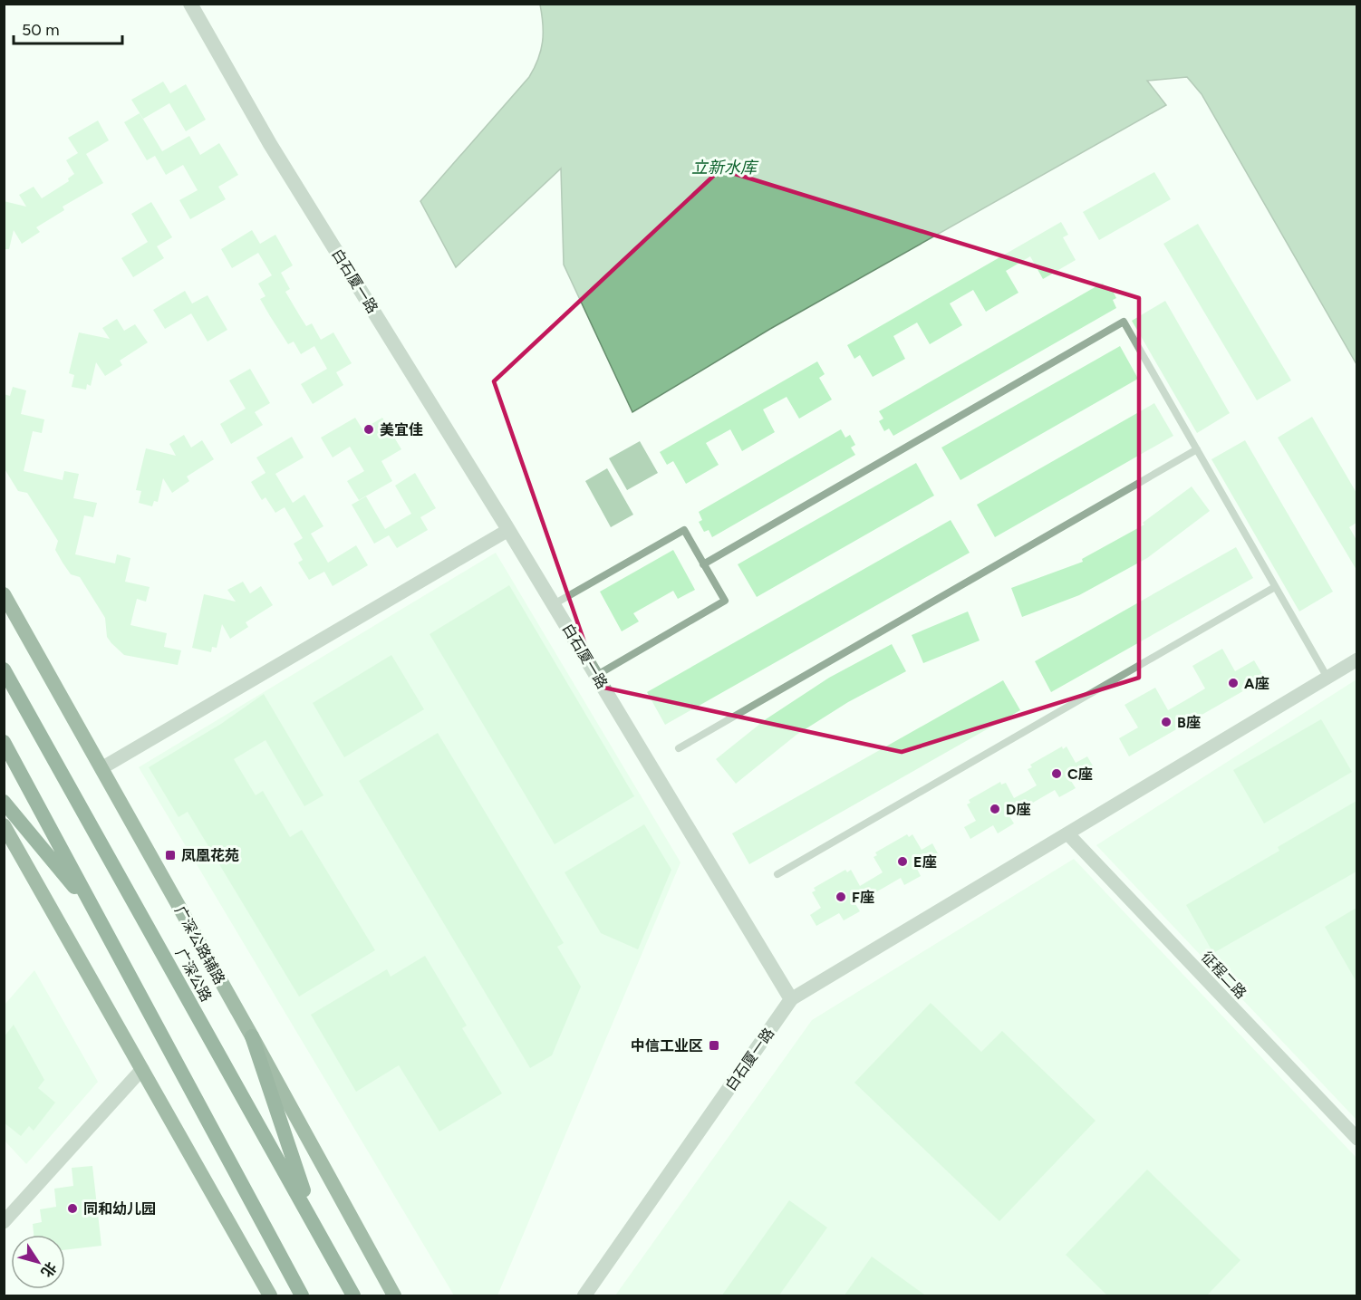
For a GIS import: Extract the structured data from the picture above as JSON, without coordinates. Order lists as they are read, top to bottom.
{
  "streets": {
    "highway": ["广深公路"],
    "main road": ["广深公路辅路"],
    "street": ["白石厦一路", "征程二路"]
  },
  "water": ["立新水库"],
  "places": {
    "other": [
      "美宜佳",
      "A座",
      "B座",
      "C座",
      "D座",
      "E座",
      "F座",
      "同和幼儿园"
    ],
    "transit": ["凤凰花苑", "中信工业区"]
  },
  "scale_bar": "50 m",
  "north": "bottom right"
}
